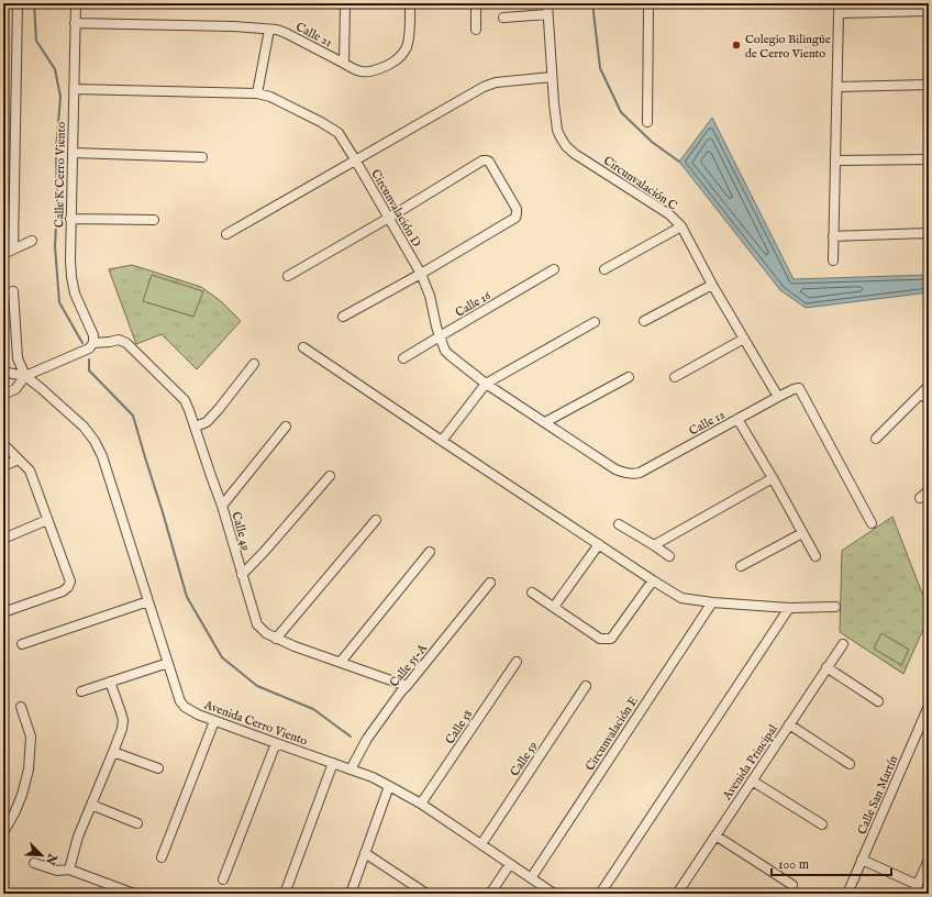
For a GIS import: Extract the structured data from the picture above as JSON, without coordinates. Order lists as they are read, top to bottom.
{
  "streets": {
    "street": [
      "Calle 21",
      "Calle K Cerro Viento",
      "Circunvalación C",
      "Circunvalación D",
      "Calle 16",
      "Calle 12",
      "Calle 49",
      "Calle 55-A",
      "Avenida Cerro Viento",
      "Calle 58",
      "Circunvalación E",
      "Calle 59",
      "Avenida Principal",
      "Calle San Martín"
    ]
  },
  "crossings": [
    ["Calle 21", "Calle K Cerro Viento"],
    ["Calle K Cerro Viento", "Circunvalación D"],
    ["Calle K Cerro Viento", "Calle 49"],
    ["Circunvalación C", "Calle 12"],
    ["Circunvalación D", "Calle 16"],
    ["Circunvalación D", "Calle 12"],
    ["Calle 49", "Calle 55-A"],
    ["Calle 55-A", "Avenida Cerro Viento"],
    ["Avenida Cerro Viento", "Calle 58"],
    ["Avenida Cerro Viento", "Circunvalación E"],
    ["Avenida Cerro Viento", "Calle 59"]
  ],
  "places": ["Colegio Bilingüe de Cerro Viento"],
  "scale_bar": "100 m",
  "north": "bottom right"
}
